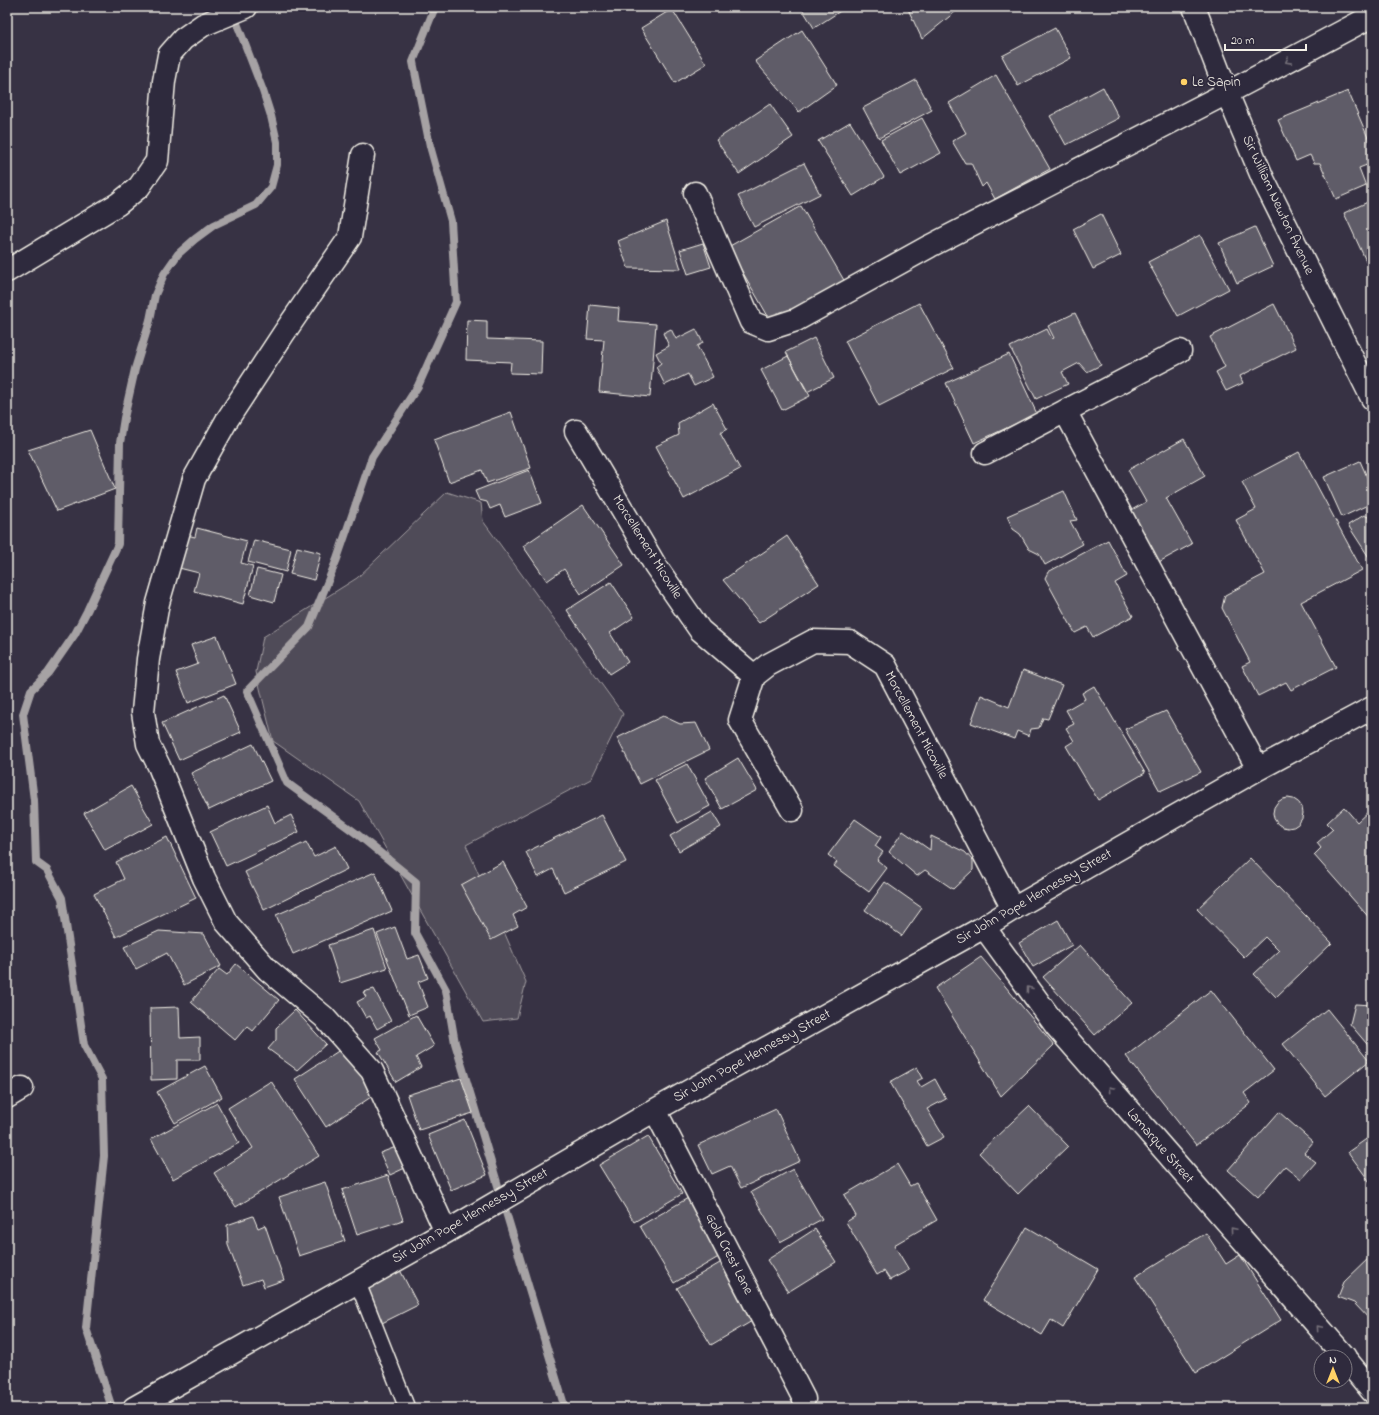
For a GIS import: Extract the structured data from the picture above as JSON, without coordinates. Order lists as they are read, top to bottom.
{
  "streets": {
    "street": [
      "Sir William Newton Avenue",
      "Morcellement Micoville",
      "Sir John Pope Hennessy Street",
      "Lamarque Street",
      "Gold Crest Lane"
    ]
  },
  "crossings": [
    ["Morcellement Micoville", "Sir John Pope Hennessy Street"],
    ["Sir John Pope Hennessy Street", "Lamarque Street"],
    ["Sir John Pope Hennessy Street", "Gold Crest Lane"]
  ],
  "one_way": ["Lamarque Street"],
  "places": ["Le Sapin"],
  "scale_bar": "20 m",
  "north": "top"
}
